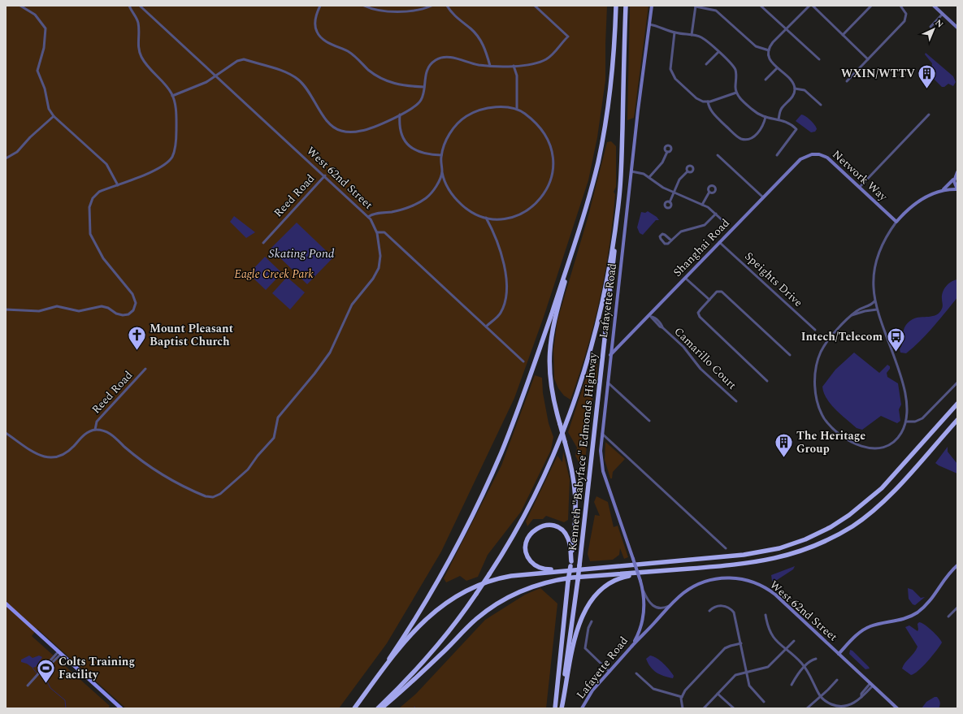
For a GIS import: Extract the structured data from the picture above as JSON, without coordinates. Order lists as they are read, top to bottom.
{
  "streets": {
    "highway": ["Kenneth \"Babyface\" Edmonds Highway"],
    "street": [
      "Network Way",
      "West 62nd Street",
      "Reed Road",
      "Shanghai Road",
      "Speights Drive",
      "Lafayette Road",
      "Camarillo Court"
    ]
  },
  "crossings": [
    ["Network Way", "Shanghai Road"],
    ["West 62nd Street", "Reed Road"],
    ["Shanghai Road", "Speights Drive"],
    ["Shanghai Road", "Lafayette Road"],
    ["Shanghai Road", "Camarillo Court"]
  ],
  "water": ["Skating Pond"],
  "parks": ["Eagle Creek Park"],
  "places": {
    "building": ["WXIN/WTTV", "The Heritage Group"],
    "church": ["Mount Pleasant Baptist Church"],
    "bus stop": ["Intech/Telecom"],
    "sports": ["Colts Training Facility"]
  },
  "north": "top right"
}
